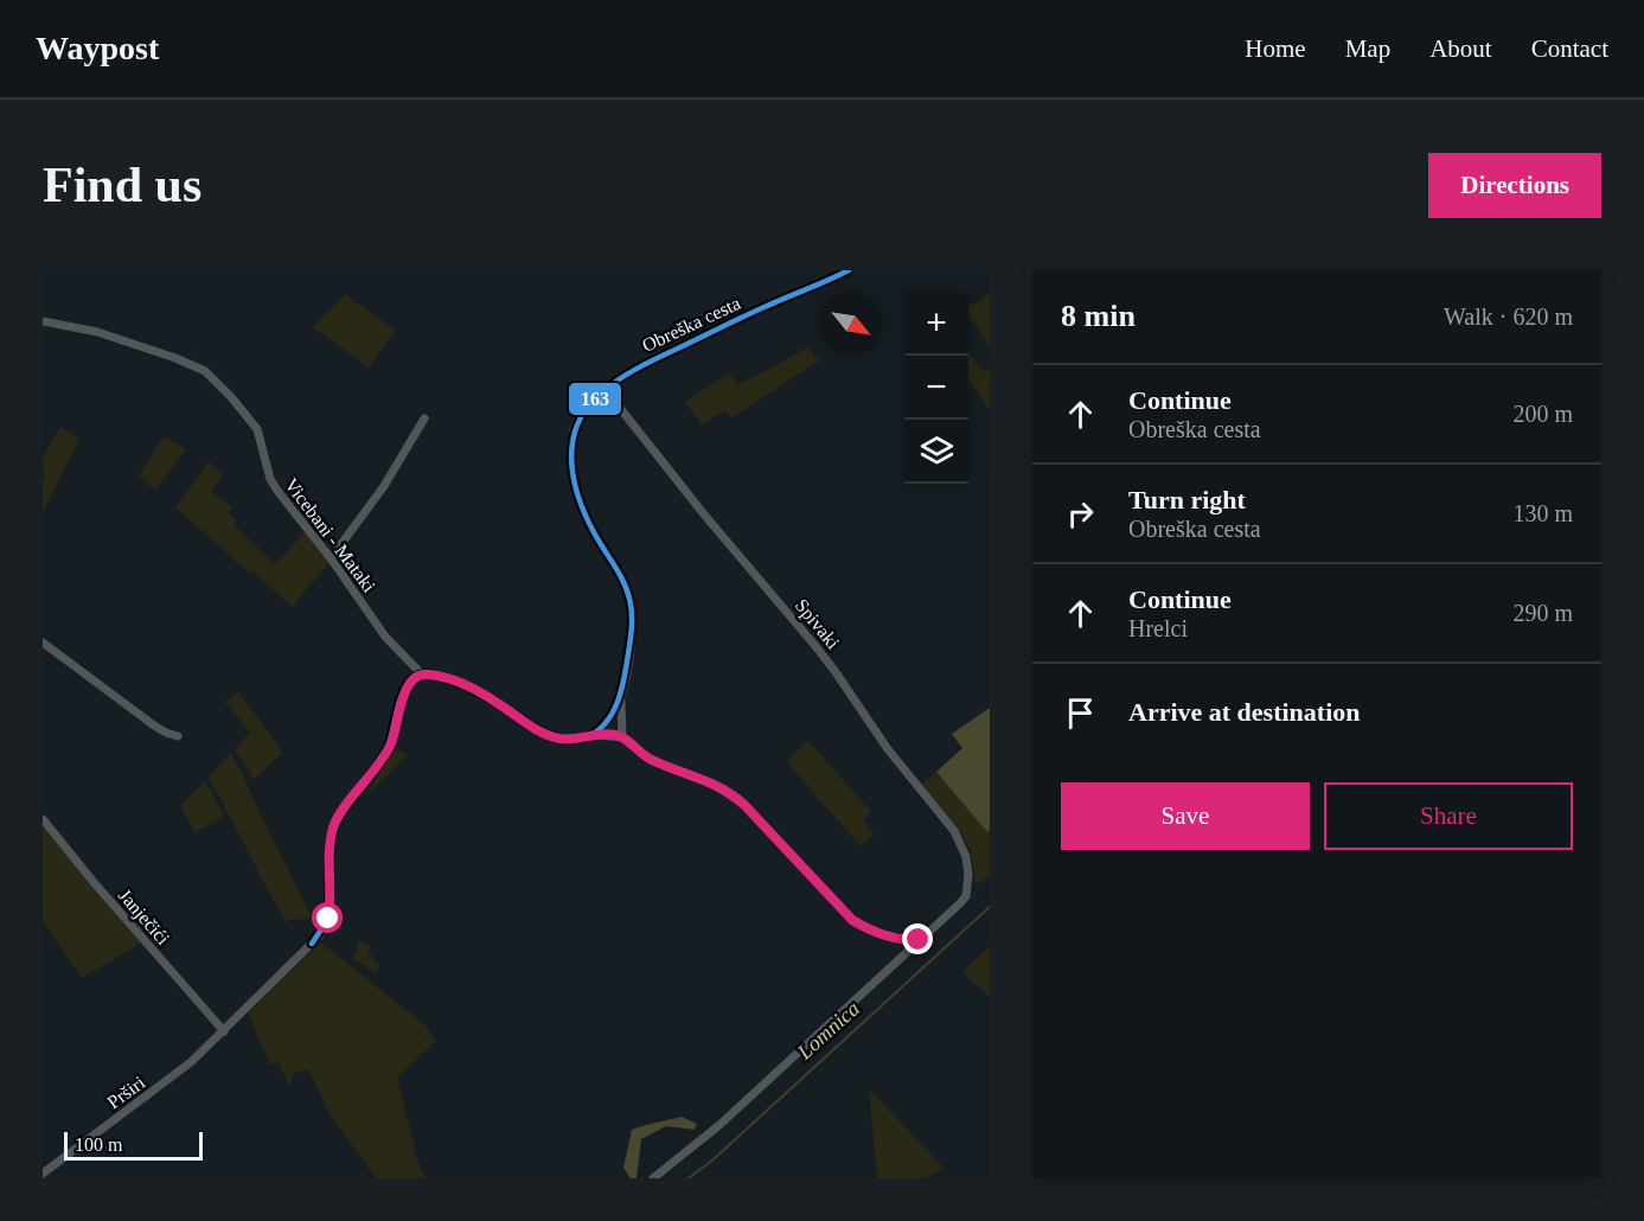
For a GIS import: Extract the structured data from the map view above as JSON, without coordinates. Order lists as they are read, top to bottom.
{
  "streets": {
    "street": [
      "Obreška cesta",
      "Vicebani - Mataki",
      "Spivaki",
      "Janječići",
      "Prširi"
    ]
  },
  "crossings": [
    ["Obreška cesta", "Spivaki"],
    ["Janječići", "Prširi"]
  ],
  "water": ["Lomnica"],
  "lines": ["transit line 163"],
  "scale_bar": "100 m",
  "north": "bottom right",
  "page": {
    "header": "Waypost",
    "nav": [
      "Home",
      "Map",
      "About",
      "Contact"
    ],
    "buttons": [
      "Directions",
      ["Save", "Share"]
    ],
    "title": "Find us",
    "heading": ["8 min", "Walk · 620 m"],
    "map_buttons": ["+", "−"],
    "list": [
      ["Continue", "Obreška cesta", "200 m"],
      ["Turn right", "Obreška cesta", "130 m"],
      ["Continue", "Hrelci", "290 m"],
      "Arrive at destination"
    ],
    "scale": "100 m"
  }
}
